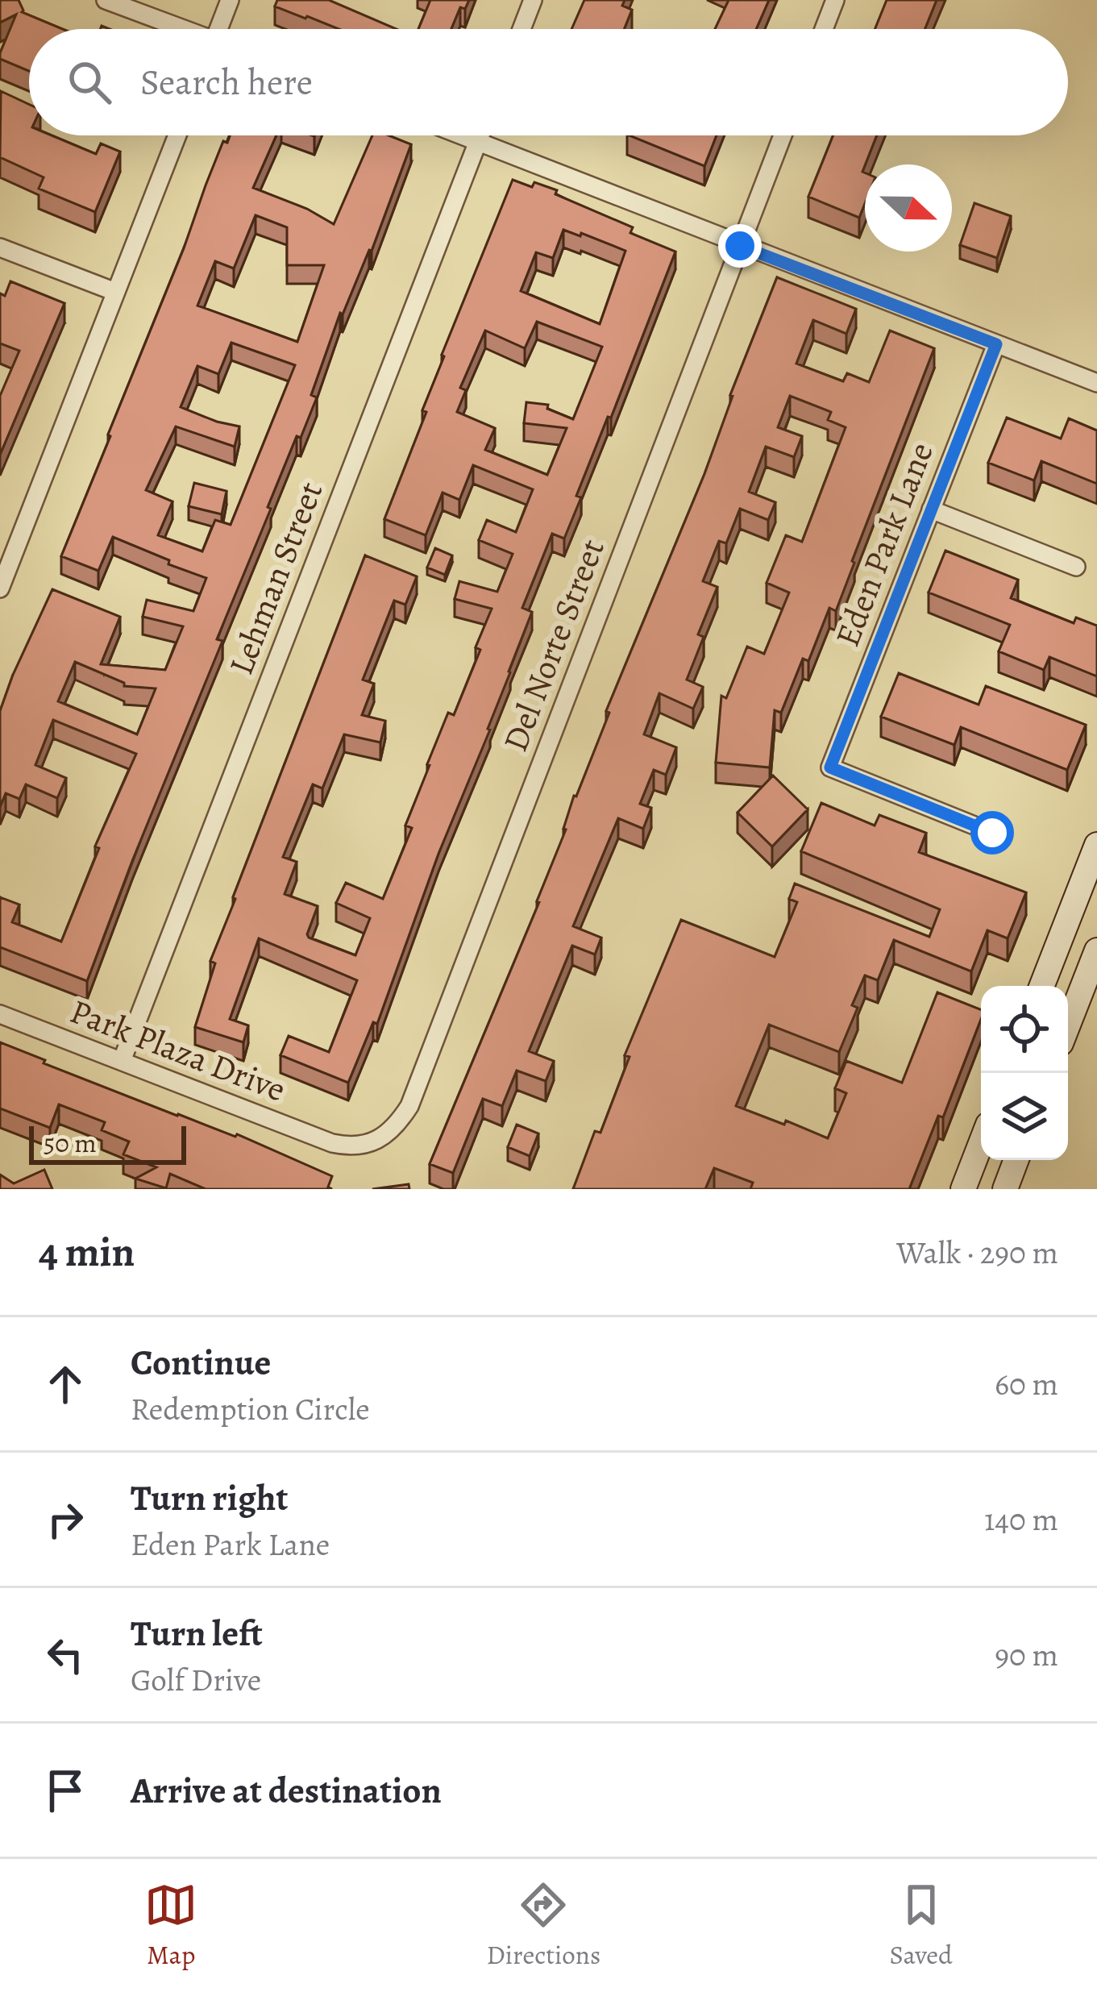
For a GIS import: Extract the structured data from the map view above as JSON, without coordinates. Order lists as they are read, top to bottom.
{
  "streets": {
    "street": [
      "Eden Park Lane",
      "Lehman Street",
      "Del Norte Street",
      "Park Plaza Drive"
    ]
  },
  "crossings": [
    ["Lehman Street", "Park Plaza Drive"],
    ["Del Norte Street", "Park Plaza Drive"]
  ],
  "scale_bar": "50 m",
  "north": "right",
  "page": {
    "search": "Search here",
    "scale": "50 m",
    "heading": ["4 min", "Walk · 290 m"],
    "list": [
      ["Continue", "Redemption Circle", "60 m"],
      ["Turn right", "Eden Park Lane", "140 m"],
      ["Turn left", "Golf Drive", "90 m"],
      "Arrive at destination"
    ],
    "nav": ["Map", "Directions", "Saved"]
  }
}
